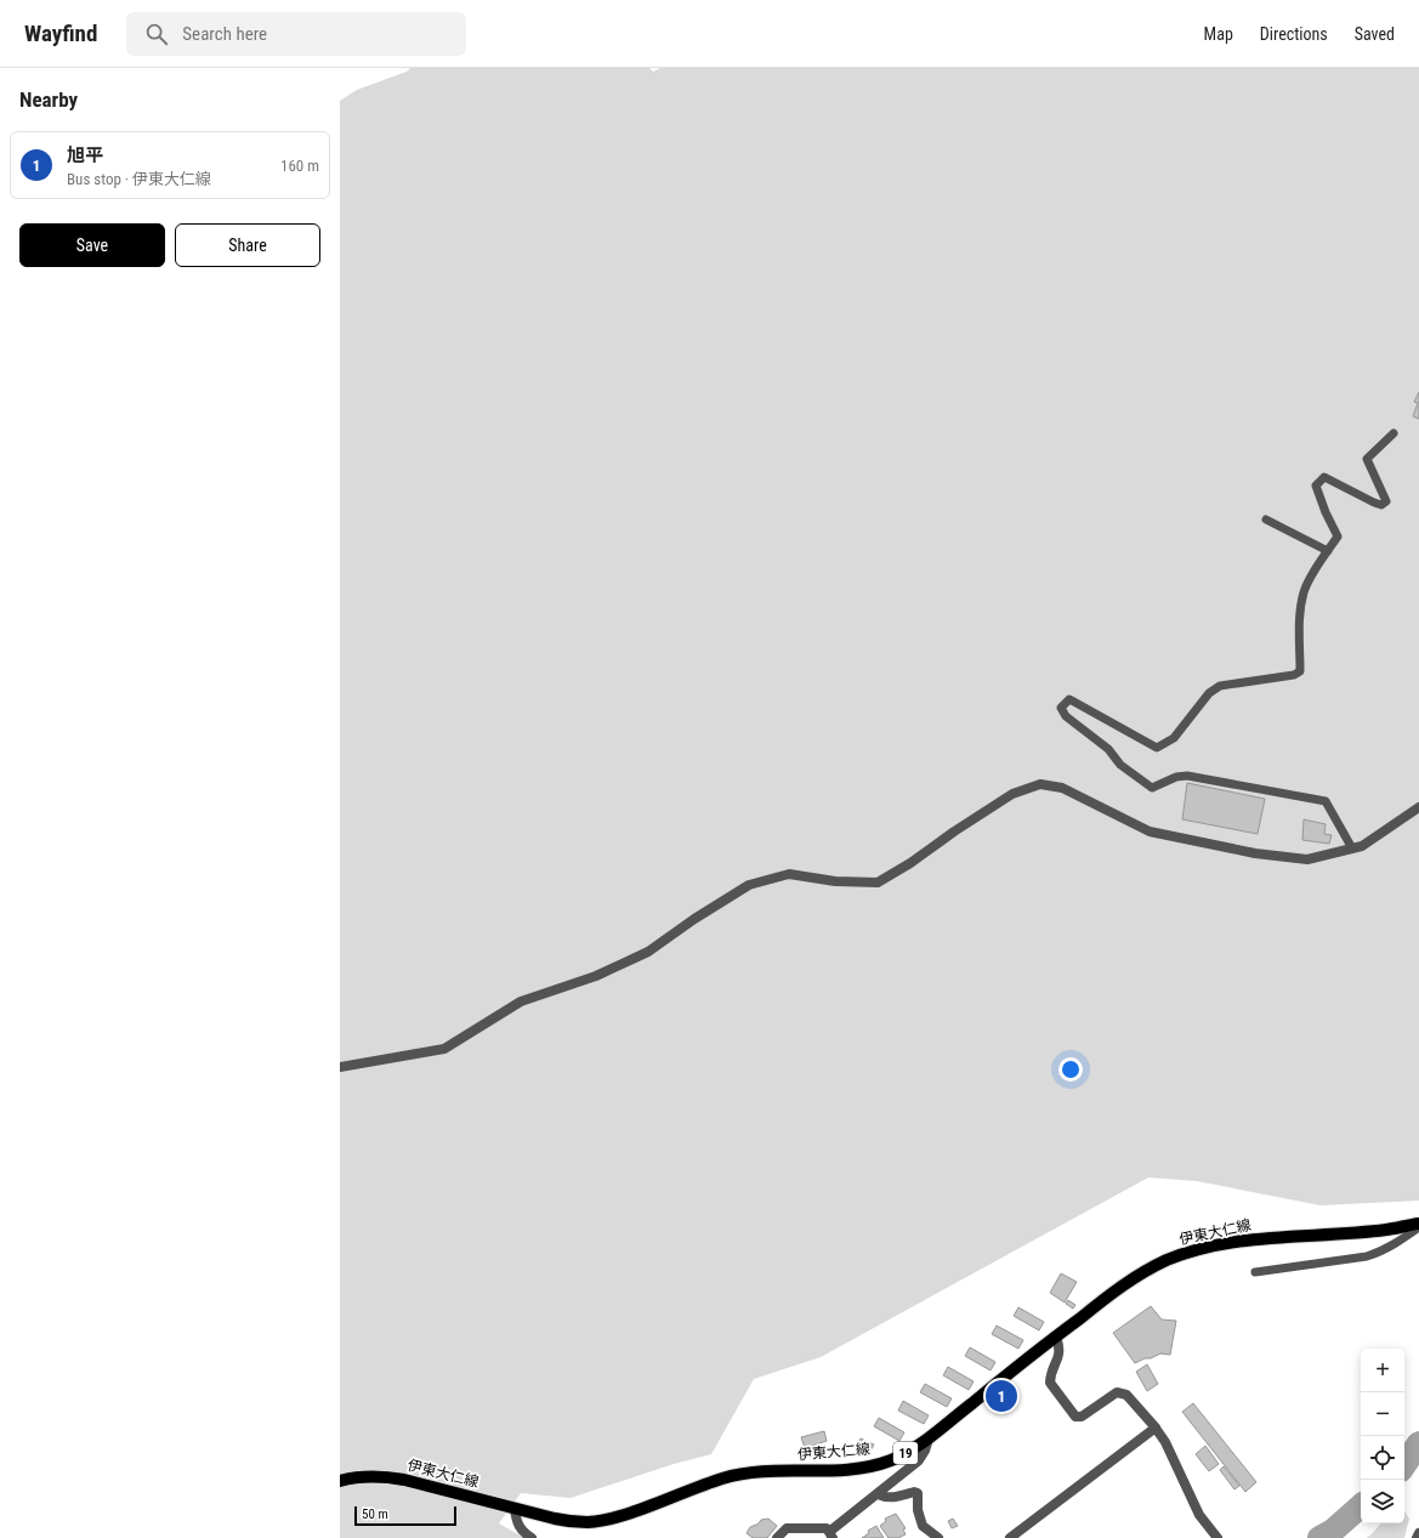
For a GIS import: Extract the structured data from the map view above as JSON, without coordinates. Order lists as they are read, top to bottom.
{
  "streets": {
    "main road": ["伊東大仁線", "19"]
  },
  "scale_bar": "50 m",
  "page": {
    "header": "Wayfind",
    "search": "Search here",
    "nav": ["Map", "Directions", "Saved"],
    "heading": "Nearby",
    "list": [
      {
        "mark": "1",
        "name": "旭平",
        "note": "Bus stop · 伊東大仁線",
        "value": "160 m"
      }
    ],
    "buttons": ["Save", "Share"],
    "map_buttons": ["+", "−"],
    "pins": "1",
    "scale": "50 m"
  }
}
